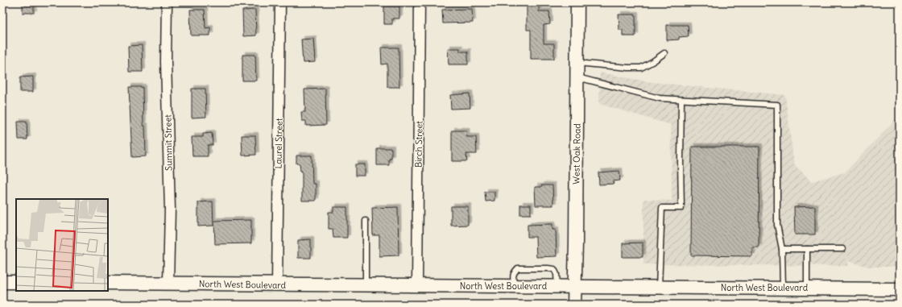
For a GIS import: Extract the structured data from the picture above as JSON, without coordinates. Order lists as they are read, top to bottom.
{
  "streets": {
    "main road": ["West Oak Road", "North West Boulevard"],
    "street": ["Summit Street", "Laurel Street", "Birch Street"]
  },
  "crossings": [
    ["Summit Street", "North West Boulevard"],
    ["Laurel Street", "North West Boulevard"],
    ["Birch Street", "North West Boulevard"],
    ["West Oak Road", "North West Boulevard"]
  ]
}
